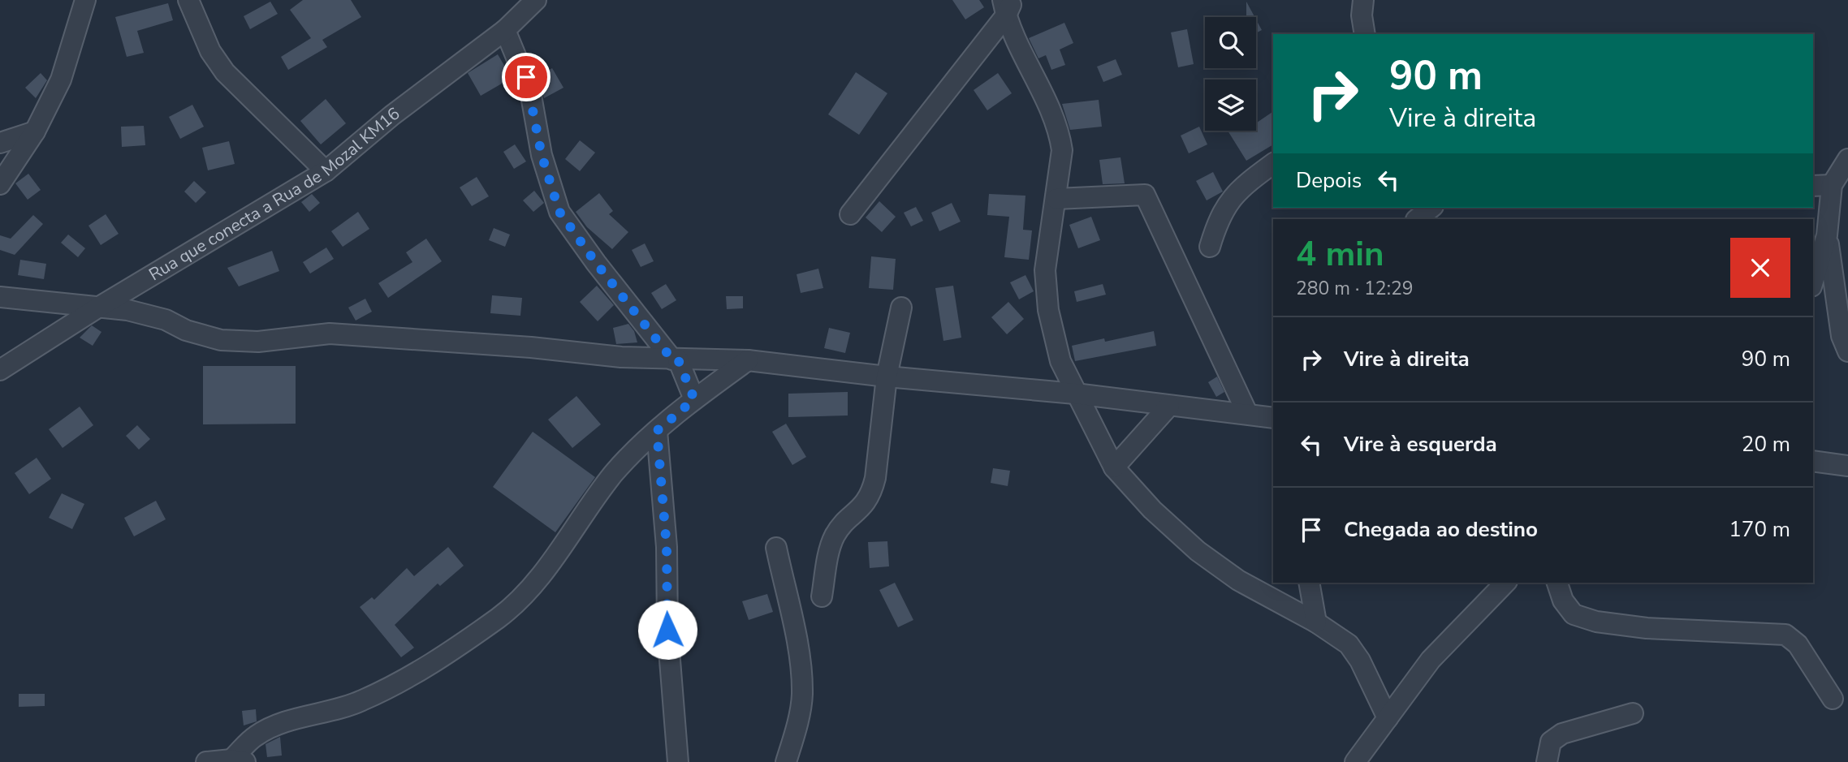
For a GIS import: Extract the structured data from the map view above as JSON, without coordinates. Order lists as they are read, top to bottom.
{
  "streets": {
    "street": ["Rua que conecta a Rua de Mozal KM16"]
  },
  "page": {
    "turn": ["90 m", "Vire à direita"],
    "then": "Depois",
    "heading": ["4 min", "280 m · 12:29"],
    "list": [
      {
        "name": "Vire à direita",
        "value": "90 m"
      },
      {
        "name": "Vire à esquerda",
        "value": "20 m"
      },
      {
        "name": "Chegada ao destino",
        "value": "170 m"
      }
    ]
  }
}
